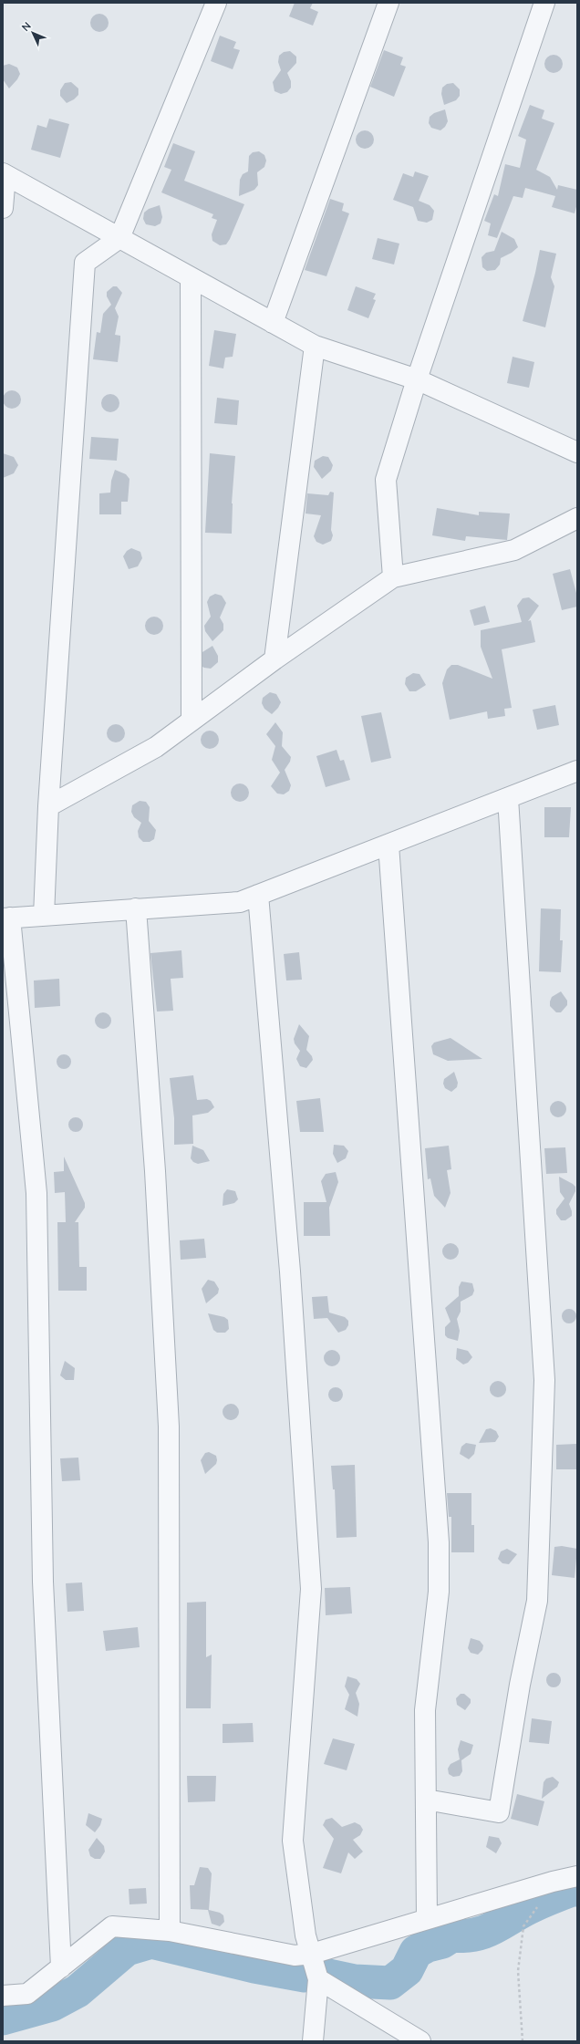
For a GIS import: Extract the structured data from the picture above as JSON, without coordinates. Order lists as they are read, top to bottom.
{
  "north": "top left"
}
